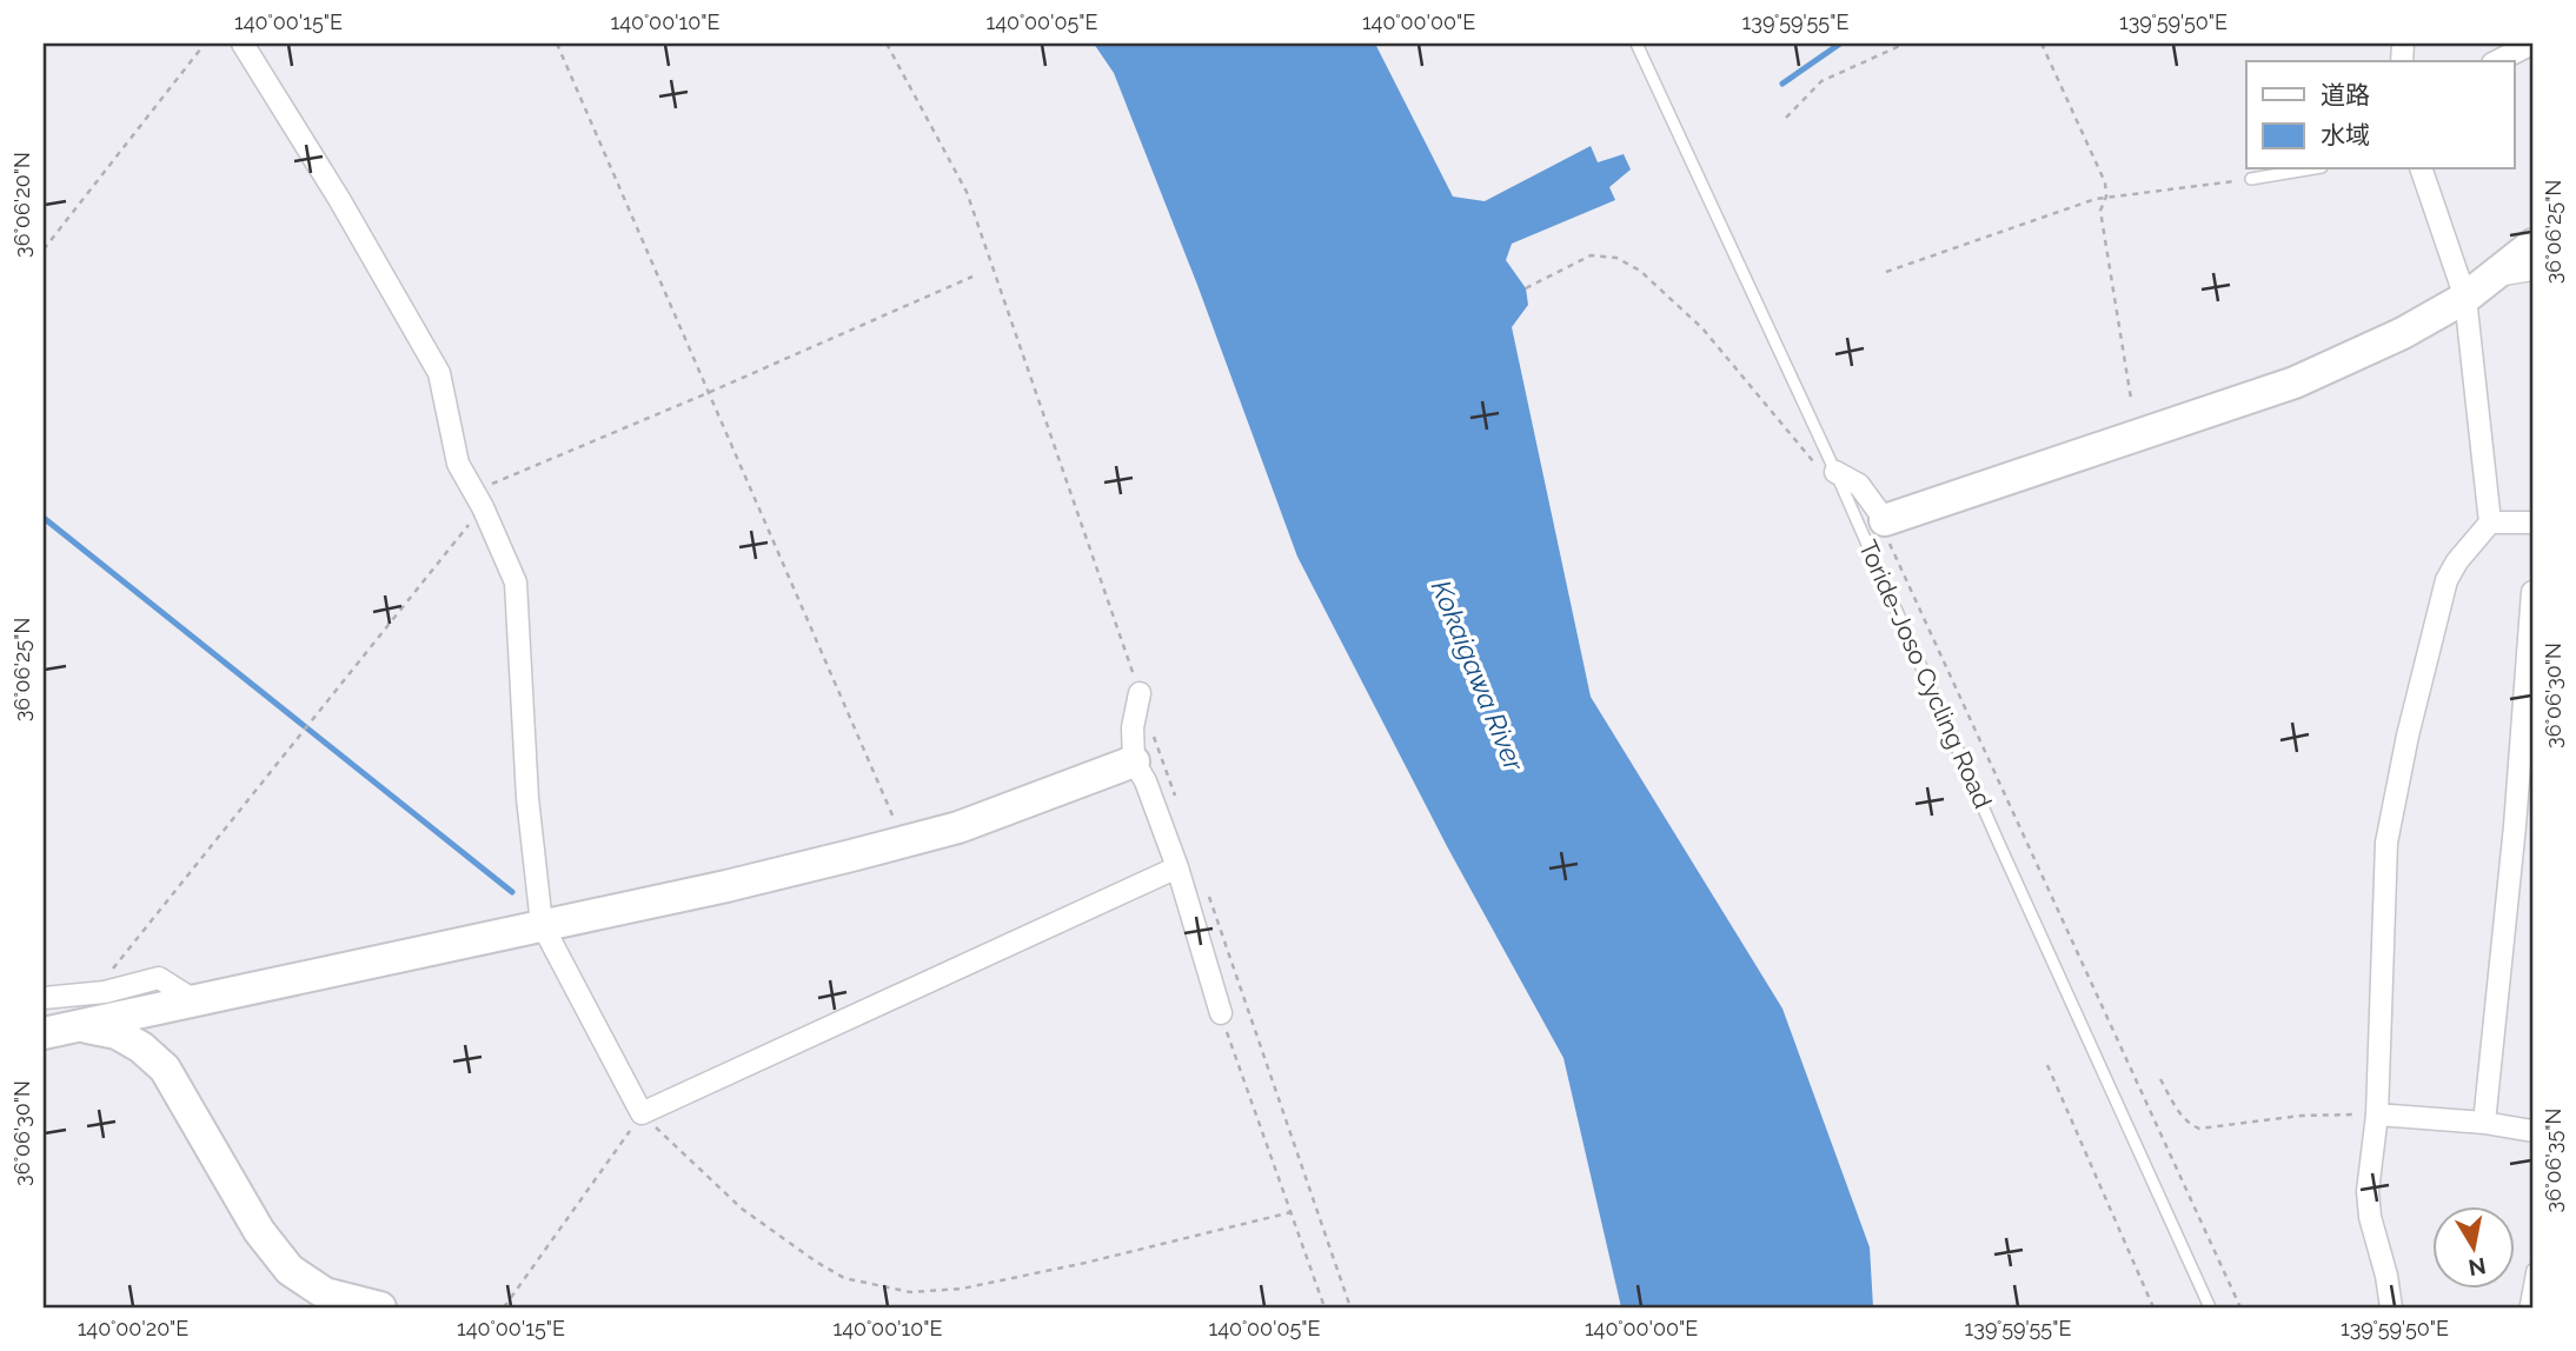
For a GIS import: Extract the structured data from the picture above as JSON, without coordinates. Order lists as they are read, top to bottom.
{
  "streets": {
    "lane": ["Toride-Joso Cycling Road"]
  },
  "water": ["Kokaigawa River"],
  "legend": ["道路", "水域"],
  "north": "bottom",
  "coordinates": [
    "140°00'15\"E",
    "140°00'10\"E",
    "140°00'05\"E",
    "140°00'00\"E",
    "139°59'55\"E",
    "139°59'50\"E",
    "36°06'20\"N",
    "36°06'25\"N",
    "36°06'30\"N",
    "36°06'35\"N",
    "140°00'20\"E"
  ]
}
